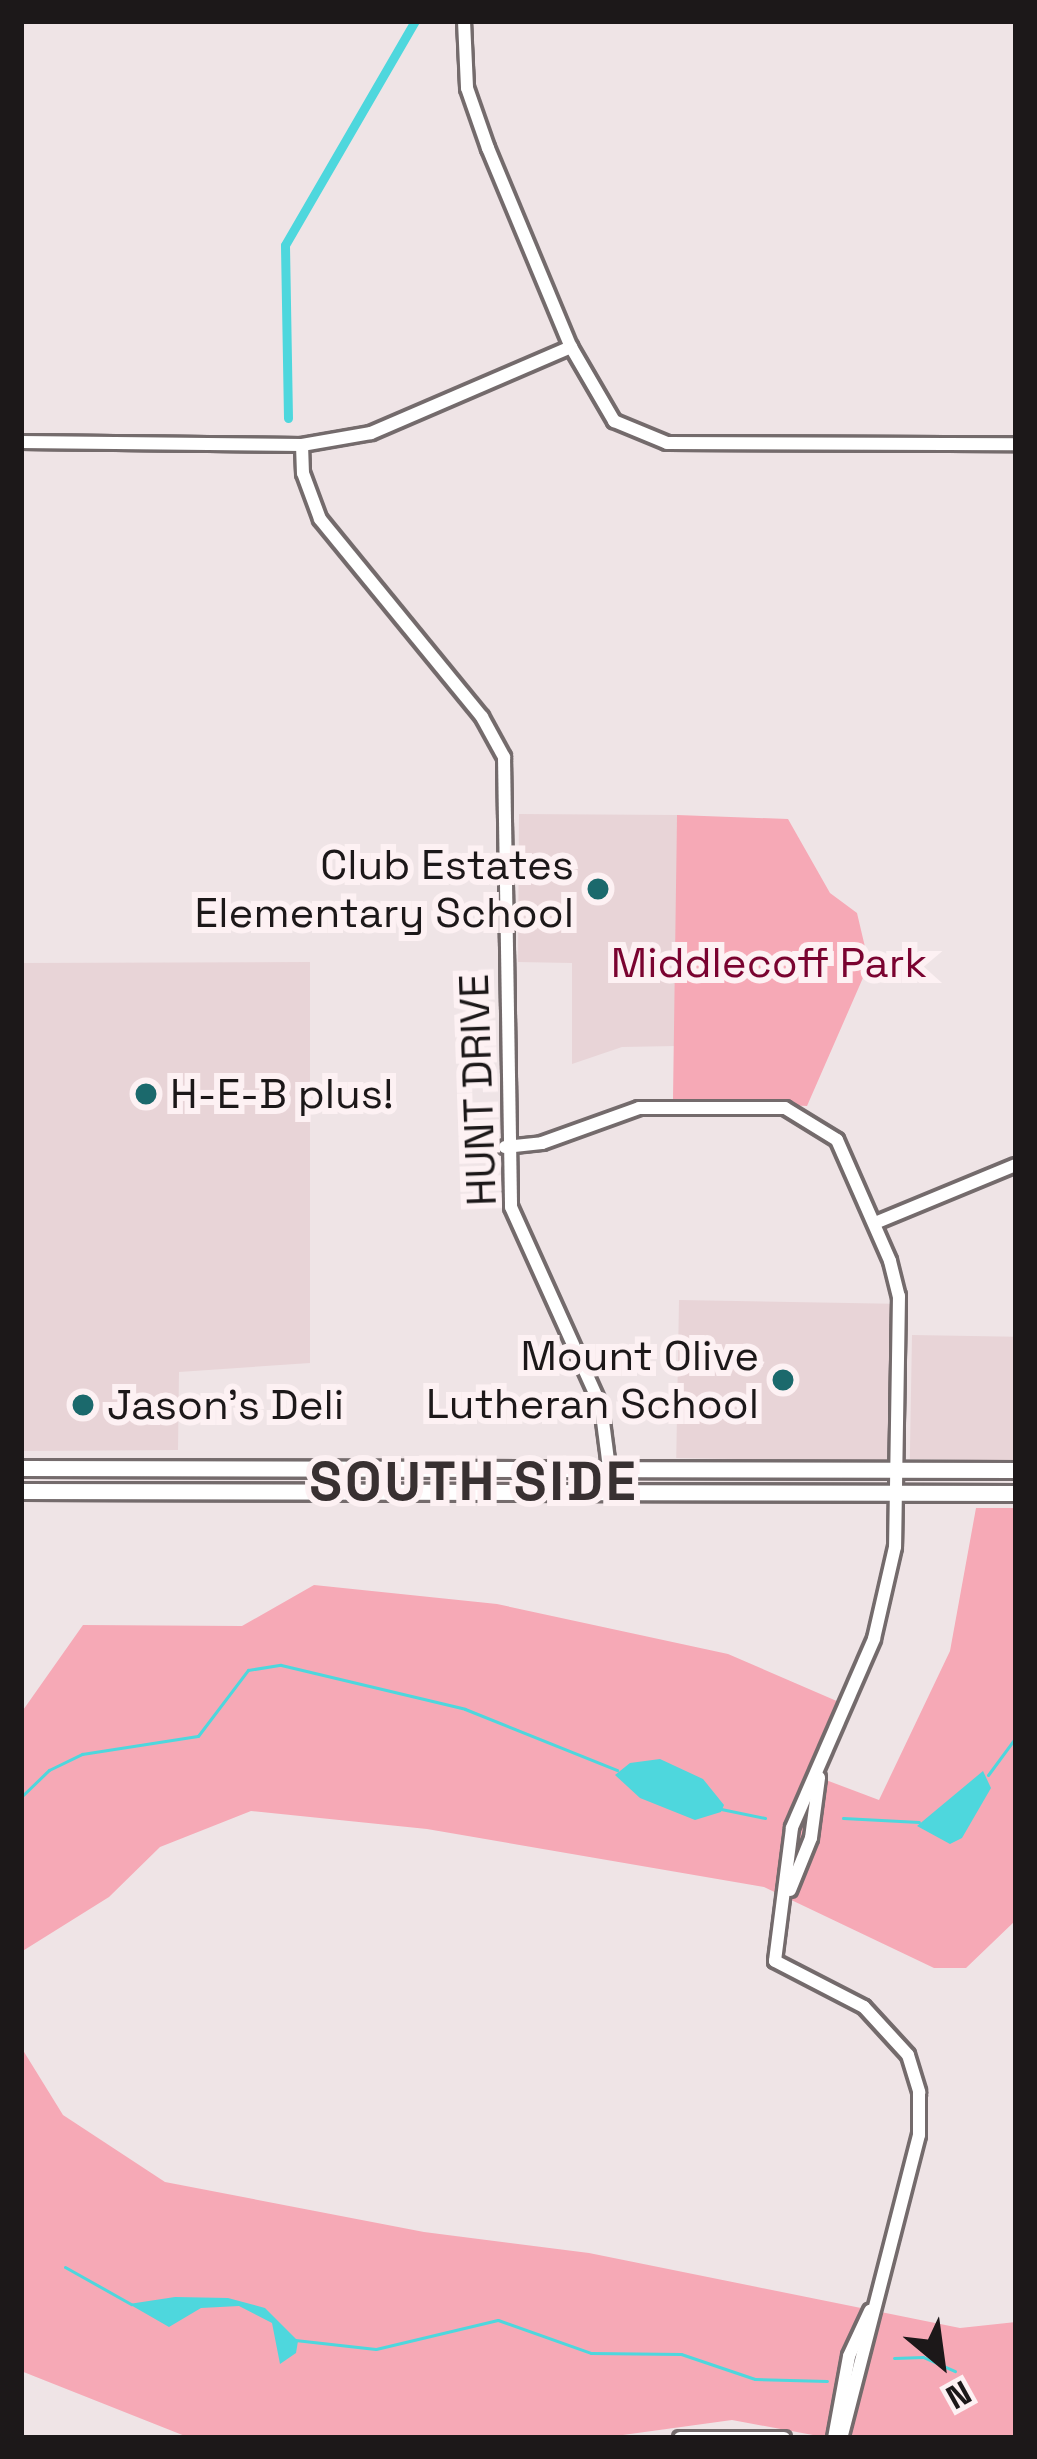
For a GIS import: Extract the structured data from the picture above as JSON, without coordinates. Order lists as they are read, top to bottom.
{
  "streets": {
    "street": ["HUNT DRIVE"]
  },
  "districts": ["SOUTH SIDE"],
  "parks": ["Middlecoff Park"],
  "places": [
    "Club Estates Elementary School",
    "H-E-B plus!",
    "Mount Olive Lutheran School",
    "Jason's Deli"
  ],
  "north": "bottom right"
}
